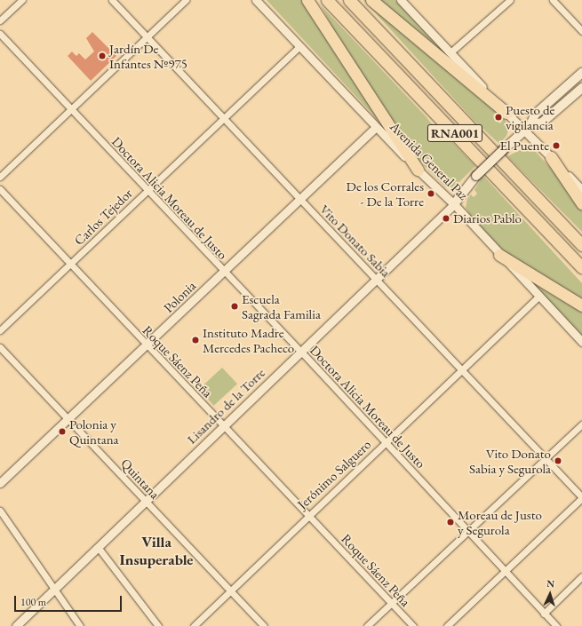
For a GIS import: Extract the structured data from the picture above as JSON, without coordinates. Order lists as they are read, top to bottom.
{
  "streets": {
    "highway": ["RNA001"],
    "street": [
      "Avenida General Paz",
      "Doctora Alicia Moreau de Justo",
      "Carlos Tejedor",
      "Vito Donato Sabia",
      "Polonia",
      "Roque Sáenz Peña",
      "Lisandro de la Torre",
      "Jerónimo Salguero",
      "Quintana"
    ]
  },
  "crossings": [
    ["Avenida General Paz", "Carlos Tejedor"],
    ["Avenida General Paz", "Polonia"],
    ["Avenida General Paz", "Lisandro de la Torre"],
    ["Avenida General Paz", "Jerónimo Salguero"],
    ["Doctora Alicia Moreau de Justo", "Carlos Tejedor"],
    ["Doctora Alicia Moreau de Justo", "Polonia"],
    ["Doctora Alicia Moreau de Justo", "Lisandro de la Torre"],
    ["Doctora Alicia Moreau de Justo", "Jerónimo Salguero"],
    ["Carlos Tejedor", "Vito Donato Sabia"],
    ["Carlos Tejedor", "Roque Sáenz Peña"],
    ["Vito Donato Sabia", "Polonia"],
    ["Vito Donato Sabia", "Lisandro de la Torre"],
    ["Vito Donato Sabia", "Jerónimo Salguero"],
    ["Polonia", "Roque Sáenz Peña"],
    ["Polonia", "Quintana"],
    ["Roque Sáenz Peña", "Lisandro de la Torre"],
    ["Roque Sáenz Peña", "Jerónimo Salguero"],
    ["Lisandro de la Torre", "Quintana"],
    ["Jerónimo Salguero", "Quintana"]
  ],
  "districts": ["Villa Insuperable"],
  "places": [
    "Jardín De Infantes Nº975",
    "Puesto de vigilancia",
    "El Puente",
    "De los Corrales - De la Torre",
    "Diarios Pablo",
    "Escuela Sagrada Familia",
    "Instituto Madre Mercedes Pacheco",
    "Polonia y Quintana",
    "Vito Donato Sabia y Segurola",
    "Moreau de Justo y Segurola"
  ],
  "scale_bar": "100 m",
  "north": "top"
}
